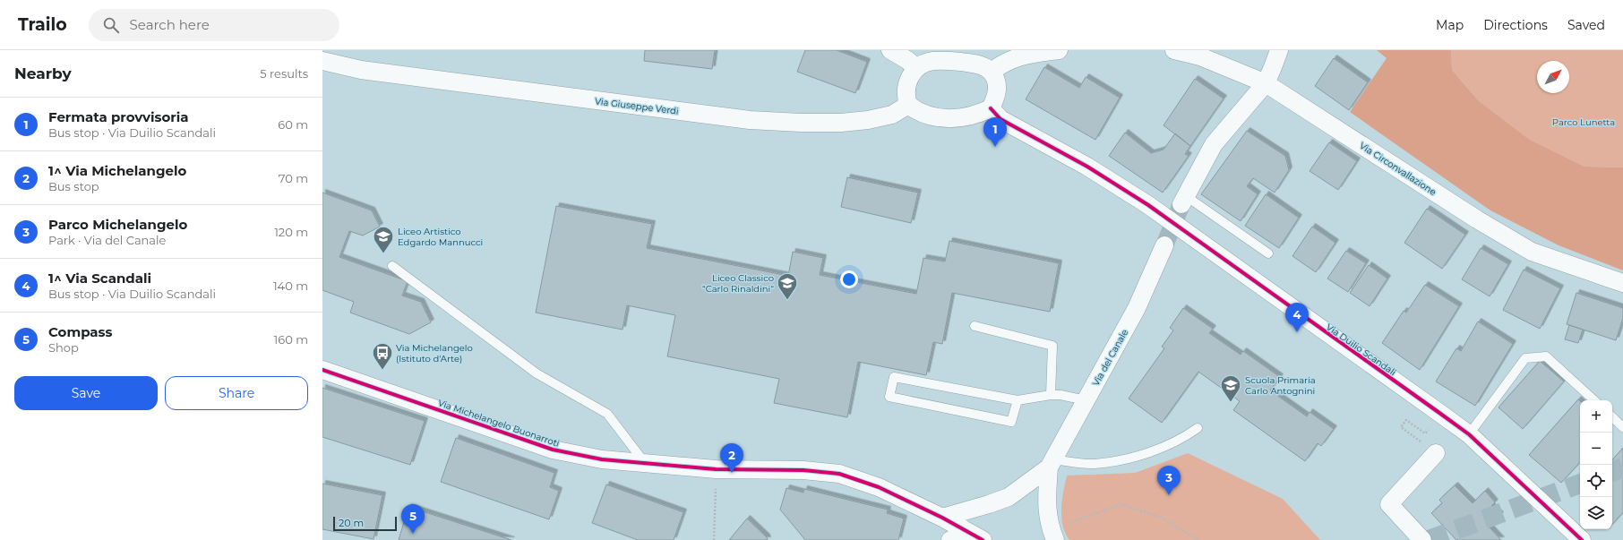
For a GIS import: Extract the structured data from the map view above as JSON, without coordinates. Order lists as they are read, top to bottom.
{
  "streets": {
    "street": [
      "Via Giuseppe Verdi",
      "Via Circonvallazione",
      "Via Duilio Scandali",
      "Via del Canale",
      "Via Michelangelo Buonarroti"
    ]
  },
  "crossings": [
    ["Via Giuseppe Verdi", "Via Duilio Scandali"],
    ["Via del Canale", "Via Michelangelo Buonarroti"]
  ],
  "parks": ["Parco Lunetta"],
  "places": {
    "school or university": ["Liceo Artistico Edgardo Mannucci", "Liceo Classico \"Carlo Rinaldini\"", "Scuola Primaria Carlo Antognini"],
    "bus stop": ["Via Michelangelo (Istituto d'Arte)"]
  },
  "scale_bar": "20 m",
  "north": "top right",
  "page": {
    "header": "Trailo",
    "search": "Search here",
    "nav": ["Map", "Directions", "Saved"],
    "heading": ["Nearby", "5 results"],
    "list": [
      {
        "mark": "1",
        "name": "Fermata provvisoria",
        "note": "Bus stop · Via Duilio Scandali",
        "value": "60 m"
      },
      {
        "mark": "2",
        "name": "1^ Via Michelangelo",
        "note": "Bus stop",
        "value": "70 m"
      },
      {
        "mark": "3",
        "name": "Parco Michelangelo",
        "note": "Park · Via del Canale",
        "value": "120 m"
      },
      {
        "mark": "4",
        "name": "1^ Via Scandali",
        "note": "Bus stop · Via Duilio Scandali",
        "value": "140 m"
      },
      {
        "mark": "5",
        "name": "Compass",
        "note": "Shop",
        "value": "160 m"
      }
    ],
    "pins": [
      "1",
      "4",
      "2",
      "3",
      "5"
    ],
    "buttons": ["Save", "Share"],
    "map_buttons": ["+", "−"],
    "scale": "20 m"
  }
}
